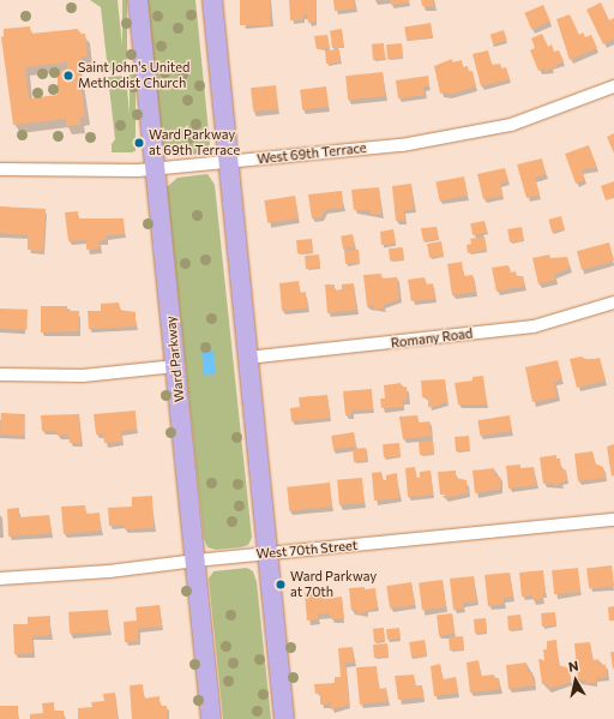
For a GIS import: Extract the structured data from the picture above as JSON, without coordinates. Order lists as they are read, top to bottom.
{
  "streets": {
    "main road": ["Ward Parkway"],
    "street": ["West 69th Terrace", "Romany Road", "West 70th Street"]
  },
  "crossings": [
    ["West 69th Terrace", "Ward Parkway"],
    ["Ward Parkway", "West 70th Street"]
  ],
  "places": ["Saint John's United Methodist Church", "Ward Parkway at 69th Terrace", "Ward Parkway at 70th"],
  "north": "top"
}
